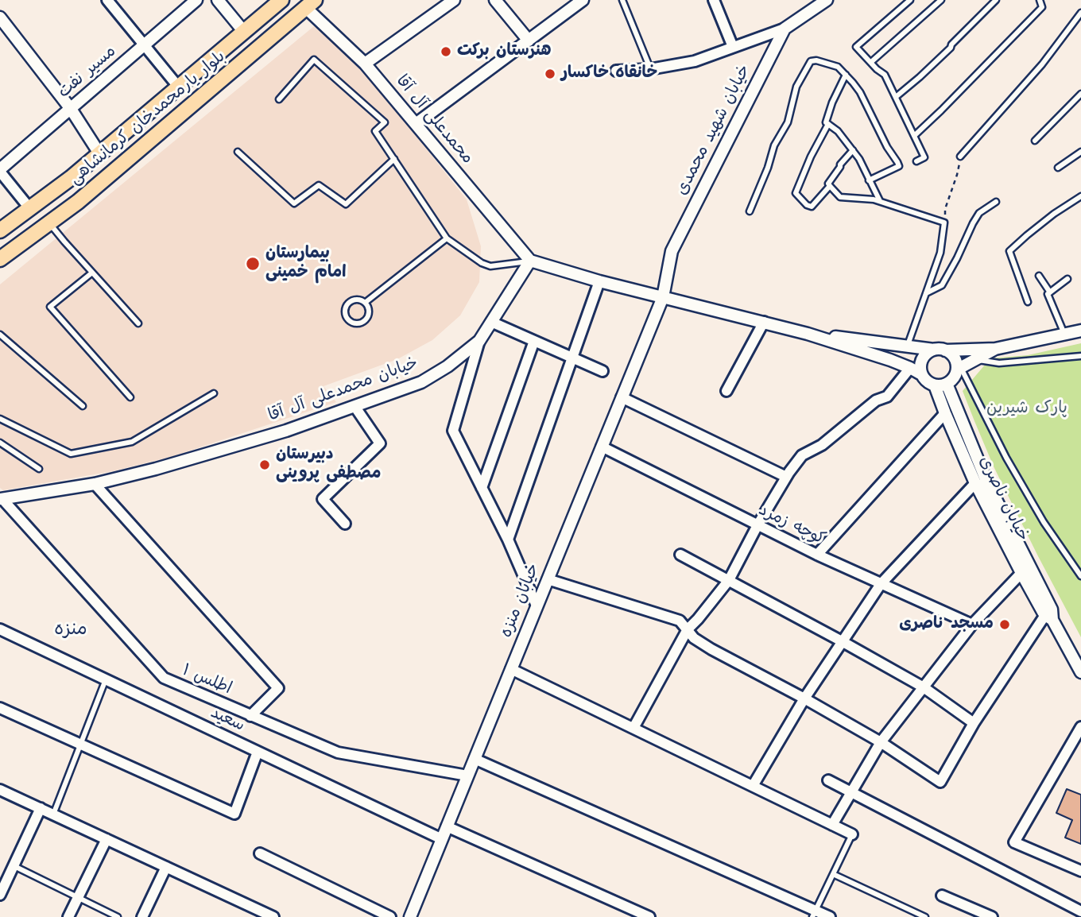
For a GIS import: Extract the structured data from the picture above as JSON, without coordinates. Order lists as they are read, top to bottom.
{
  "streets": {
    "main road": ["بلوار یارمحمدخان کرمانشاهی"],
    "street": [
      "مسیر نفت",
      "محمدعلی آل آقا",
      "خیابان شهید محمدی",
      "خیابان محمدعلی آل آقا",
      "خیابان ناصری",
      "کوچه زمرد",
      "خیابان منزه",
      "اطلس ۱",
      "سعید"
    ]
  },
  "crossings": [
    ["بلوار یارمحمدخان کرمانشاهی", "محمدعلی آل آقا"],
    ["محمدعلی آل آقا", "خیابان محمدعلی آل آقا"],
    ["خیابان شهید محمدی", "خیابان منزه"],
    ["خیابان محمدعلی آل آقا", "اطلس ۱"],
    ["کوچه زمرد", "خیابان منزه"],
    ["خیابان منزه", "اطلس ۱"],
    ["خیابان منزه", "سعید"]
  ],
  "districts": ["منزه"],
  "parks": ["پارک شیرین"],
  "places": [
    "هنرستان برکت",
    "خانقاه خاکسار",
    "بیمارستان امام خمینی",
    "دبیرستان مصطفی پروینی",
    "مسجد ناصری"
  ]
}
